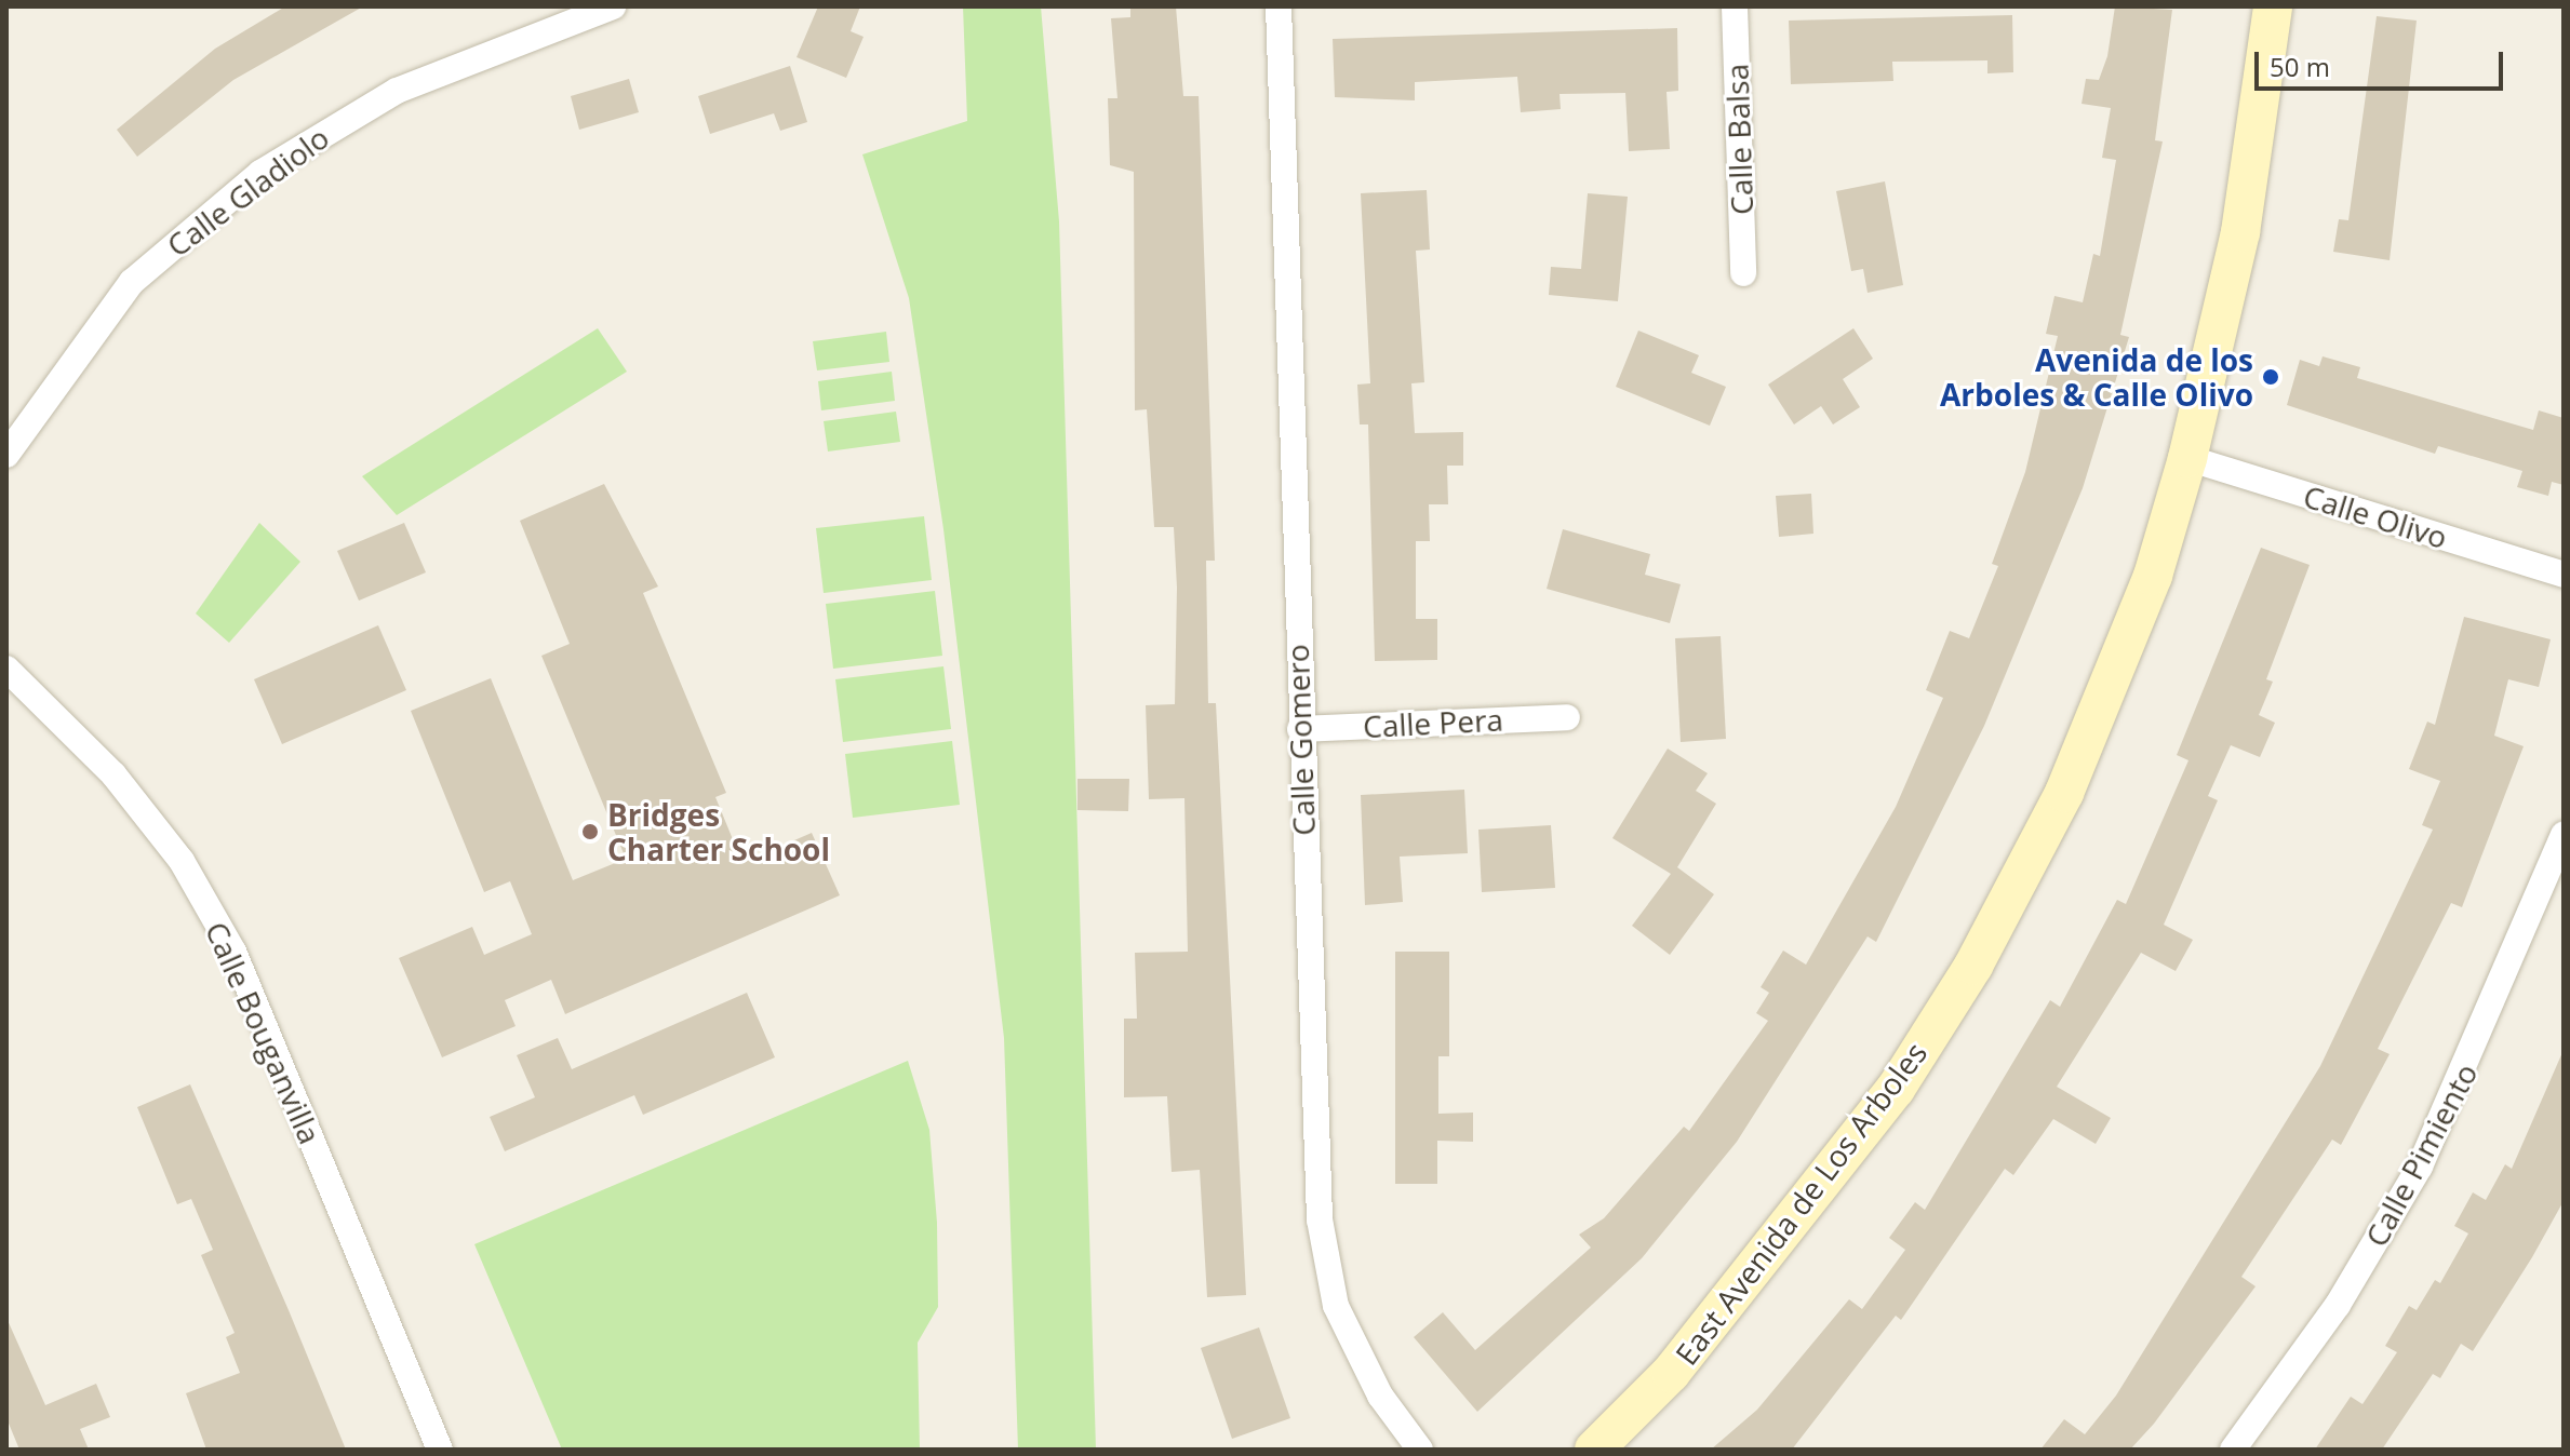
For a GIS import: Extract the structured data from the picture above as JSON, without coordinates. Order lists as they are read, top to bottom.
{
  "streets": {
    "main road": ["East Avenida de Los Arboles"],
    "street": [
      "Calle Balsa",
      "Calle Gladiolo",
      "Calle Olivo",
      "Calle Pera",
      "Calle Gomero",
      "Calle Bouganvilla",
      "Calle Pimiento"
    ]
  },
  "crossings": [
    ["Calle Olivo", "East Avenida de Los Arboles"],
    ["Calle Pera", "Calle Gomero"]
  ],
  "places": ["Avenida de los Arboles & Calle Olivo", "Bridges Charter School"],
  "scale_bar": "50 m"
}
